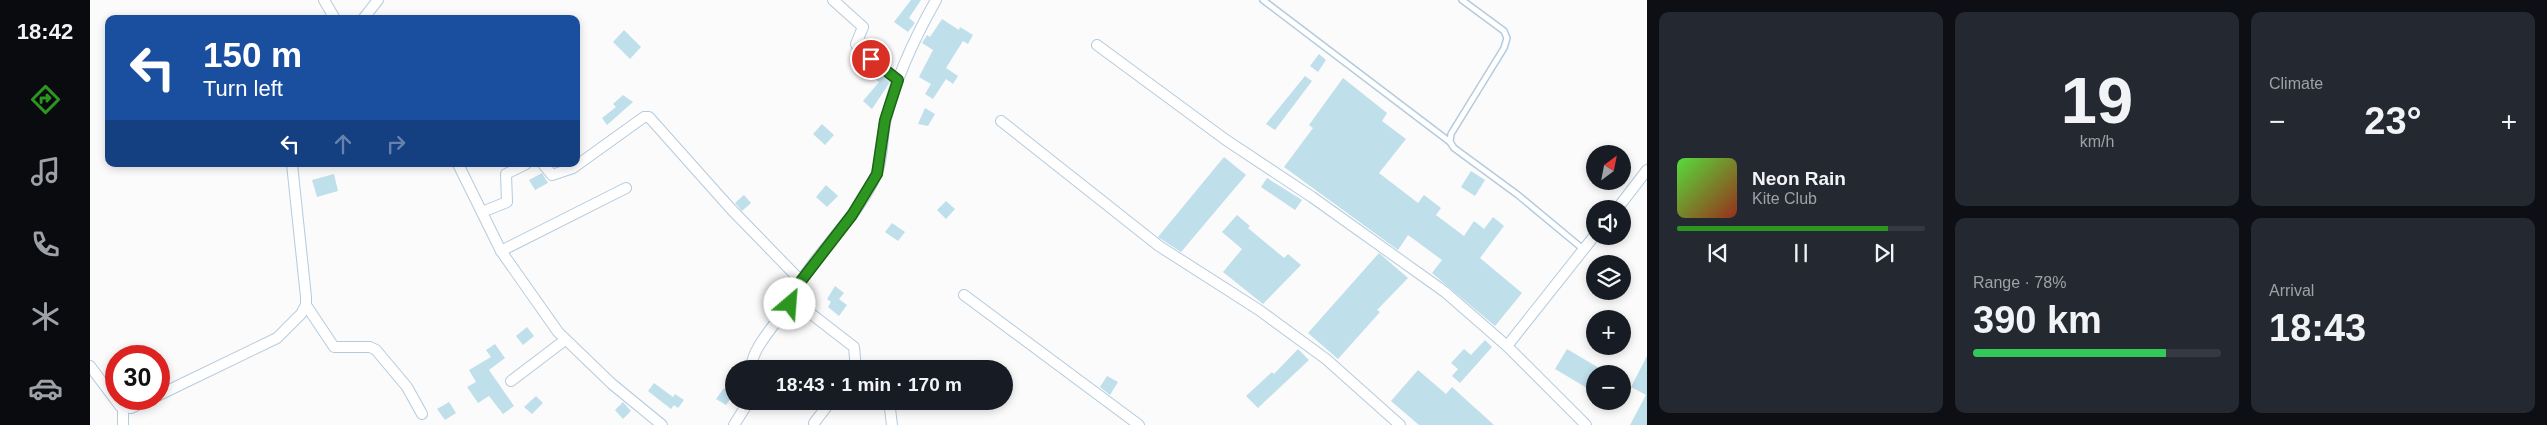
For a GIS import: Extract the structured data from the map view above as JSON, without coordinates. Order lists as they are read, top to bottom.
{
  "north": "top right",
  "page": {
    "tabs": "18:42",
    "tile": [
      ["19", "km/h"],
      "Climate",
      ["Range · 78%", "390 km"],
      ["Arrival", "18:43"]
    ],
    "turn": ["150 m", "Turn left"],
    "heat": ["−", "23°", "+"],
    "map_buttons": ["+", "−"],
    "song": ["Neon Rain", "Kite Club"],
    "limit": "30",
    "trip": "18:43 · 1 min · 170 m"
  }
}
